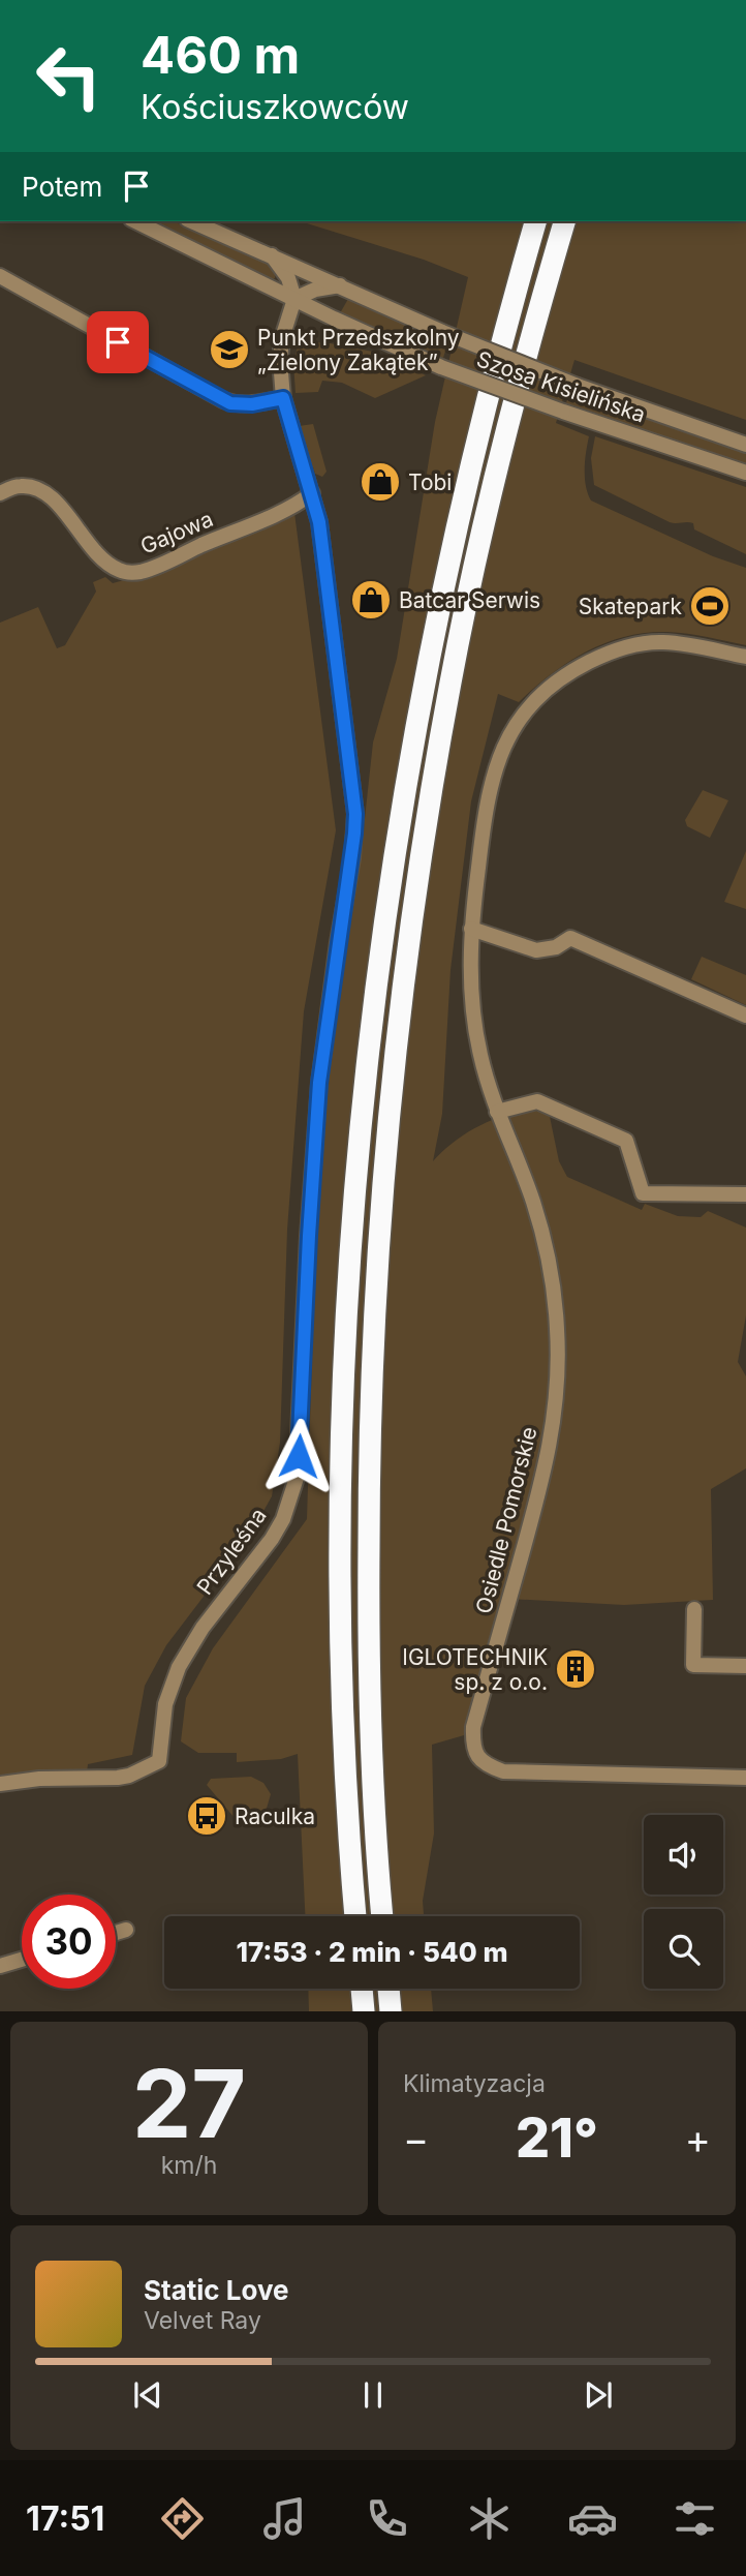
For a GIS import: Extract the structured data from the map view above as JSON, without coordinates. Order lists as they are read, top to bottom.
{
  "streets": {
    "street": [
      "Szosa Kisielińska",
      "Gajowa",
      "Osiedle Pomorskie",
      "Przyleśna"
    ]
  },
  "crossings": [
    ["Szosa Kisielińska", "Przyleśna"],
    ["Gajowa", "Przyleśna"]
  ],
  "places": {
    "school or university": ["Punkt Przedszkolny „Zielony Zakątek”"],
    "shop": ["Tobi", "Batcar Serwis"],
    "sports": ["Skatepark"],
    "building": ["IGLOTECHNIK sp. z o.o."],
    "bus stop": ["Raculka"]
  },
  "page": {
    "turn": ["460 m", "Kościuszkowców"],
    "then": "Potem",
    "limit": "30",
    "trip": "17:53 · 2 min · 540 m",
    "tile": [
      ["27", "km/h"],
      "Klimatyzacja"
    ],
    "heat": ["−", "21°", "+"],
    "song": ["Static Love", "Velvet Ray"],
    "tabs": "17:51"
  }
}
